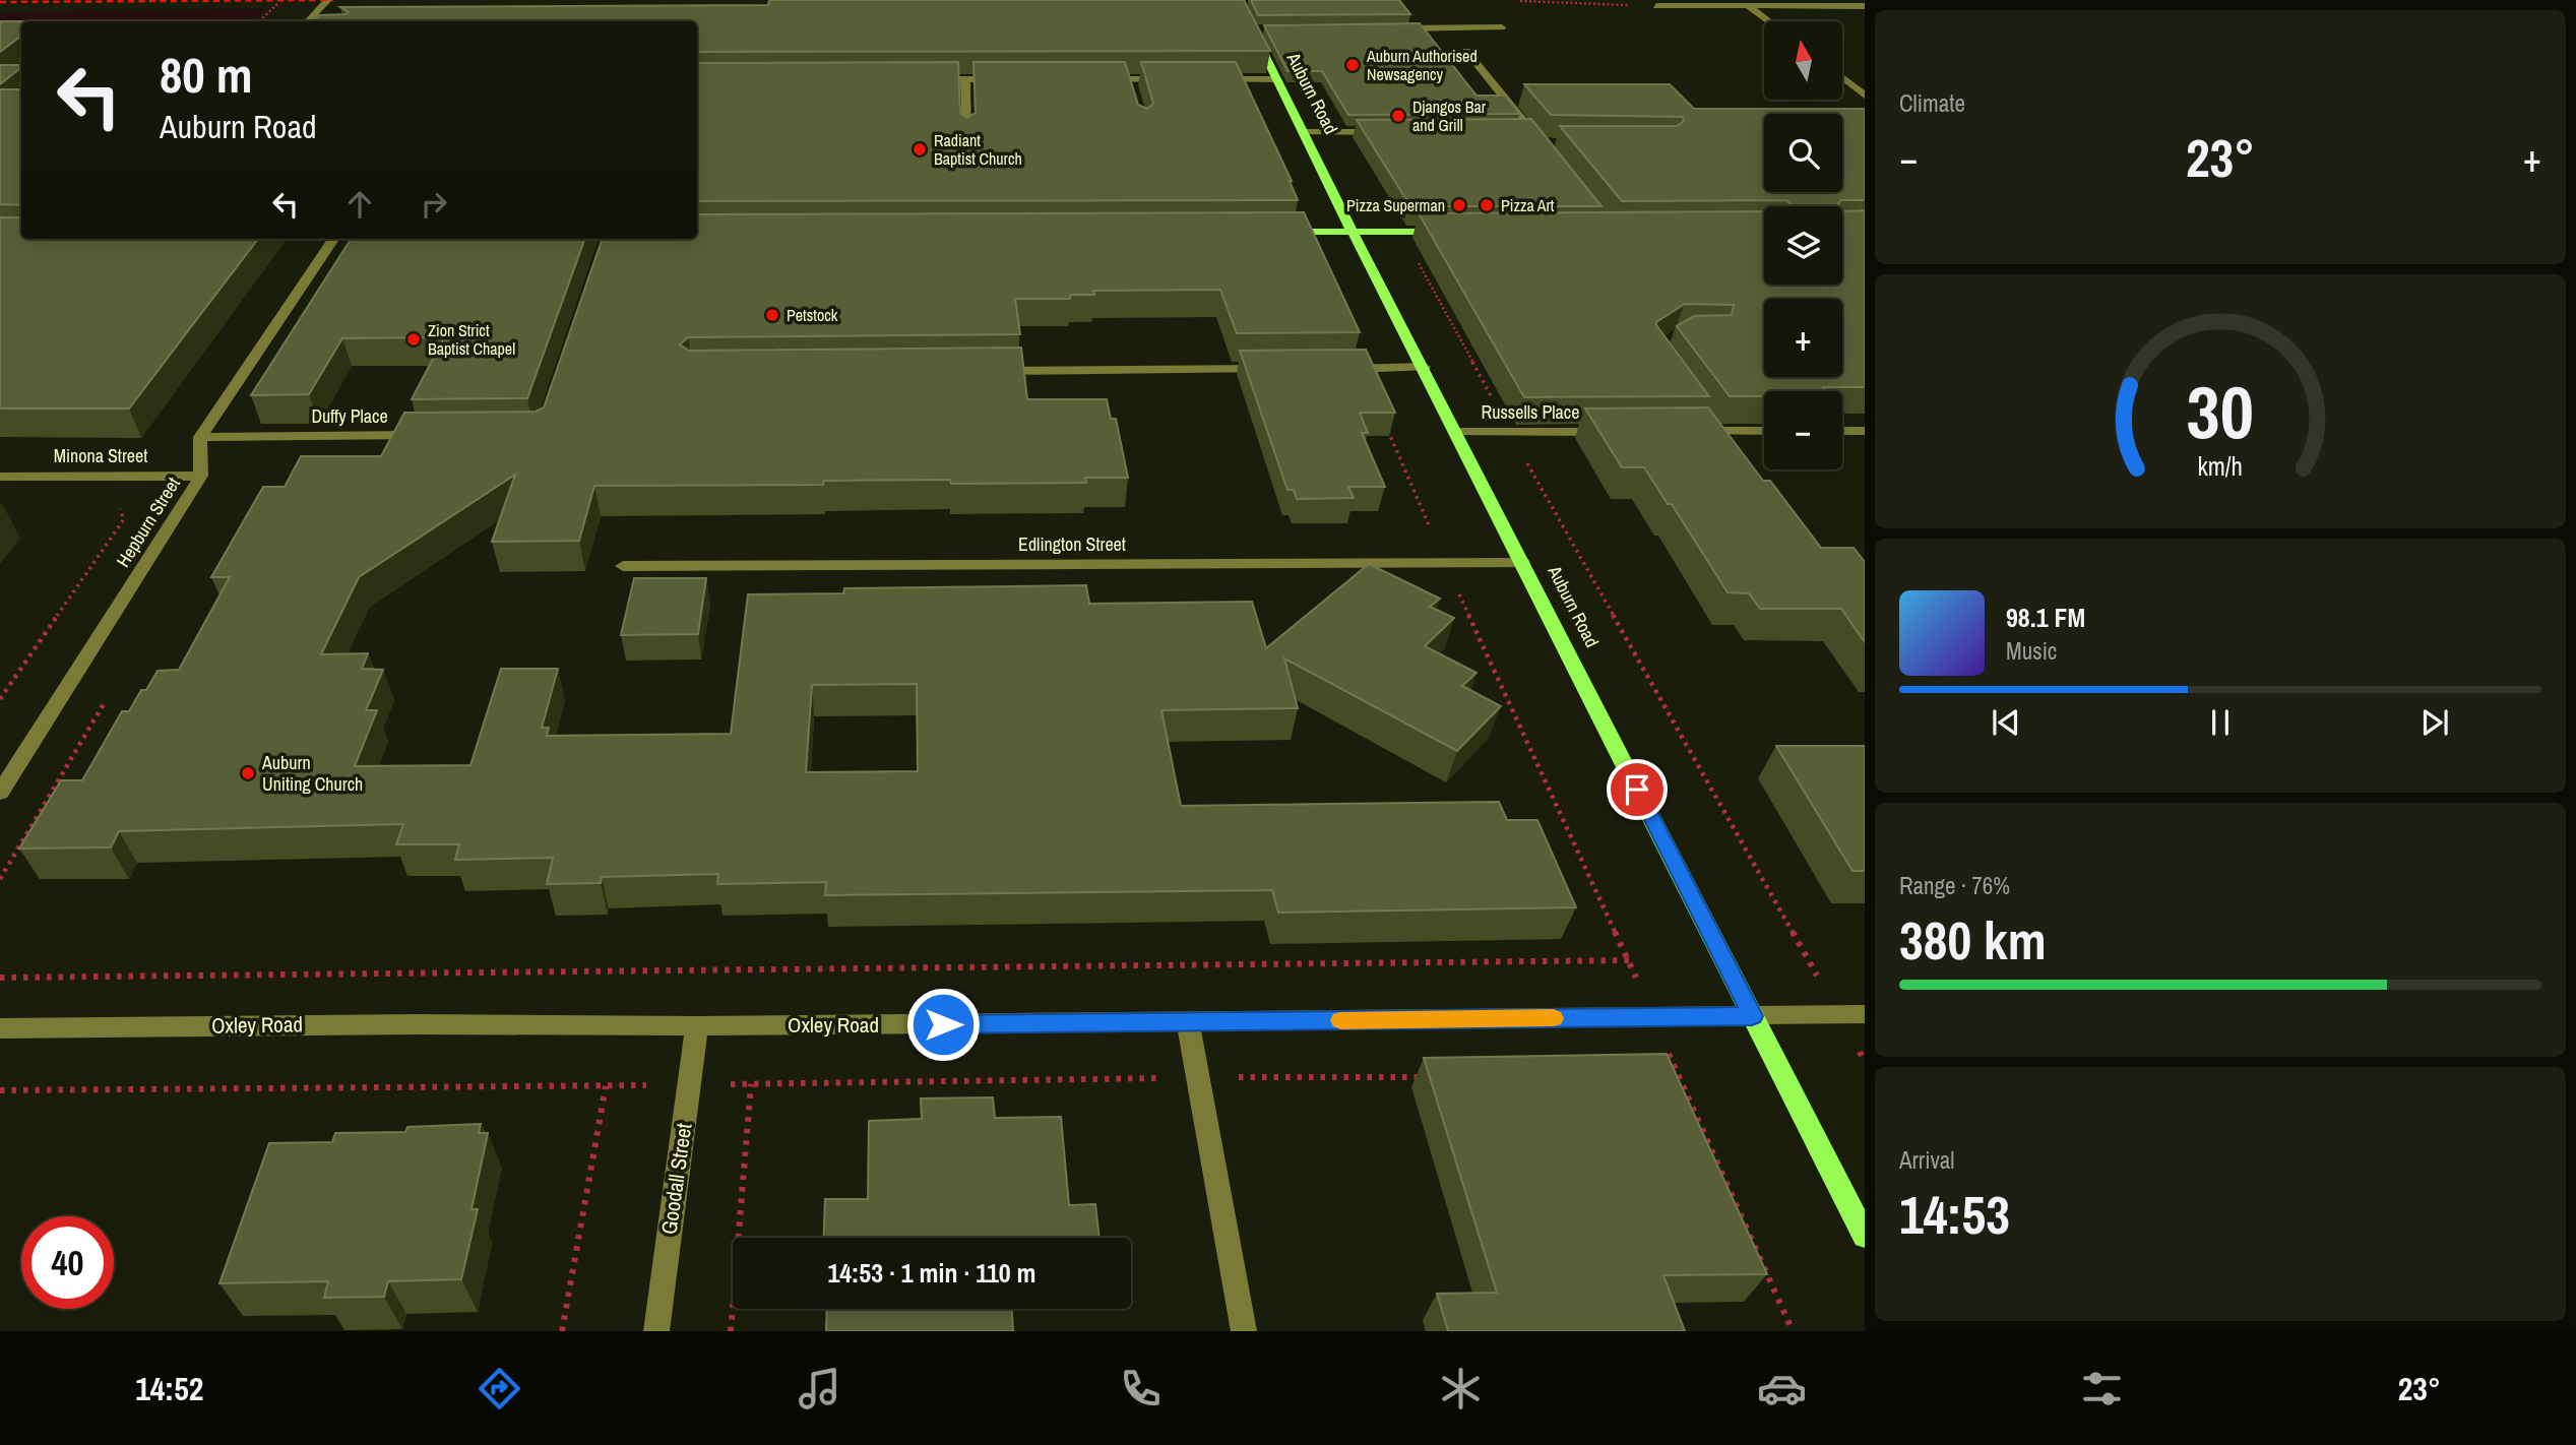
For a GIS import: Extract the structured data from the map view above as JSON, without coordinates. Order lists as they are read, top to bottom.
{
  "streets": {
    "main road": ["Auburn Road"],
    "street": [
      "Russells Place",
      "Duffy Place",
      "Minona Street",
      "Hepburn Street",
      "Edlington Street",
      "Oxley Road",
      "Goodall Street"
    ]
  },
  "crossings": [
    ["Auburn Road", "Russells Place"],
    ["Auburn Road", "Edlington Street"],
    ["Auburn Road", "Oxley Road"],
    ["Duffy Place", "Hepburn Street"],
    ["Minona Street", "Hepburn Street"],
    ["Oxley Road", "Goodall Street"]
  ],
  "places": [
    "Auburn Authorised Newsagency",
    "Djangos Bar and Grill",
    "Radiant Baptist Church",
    "Pizza Superman",
    "Pizza Art",
    "Petstock",
    "Zion Strict Baptist Chapel",
    "Auburn Uniting Church"
  ],
  "north": "top",
  "page": {
    "tile": [
      "Climate",
      ["Range · 76%", "380 km"],
      ["Arrival", "14:53"]
    ],
    "map_buttons": ["+", "−"],
    "turn": ["80 m", "Auburn Road"],
    "heat": ["−", "23°", "+"],
    "song": ["98.1 FM", "Music"],
    "limit": "40",
    "trip": "14:53 · 1 min · 110 m",
    "tabs": ["14:52", "23°"],
    "gauge": ["30", "km/h"]
  }
}
